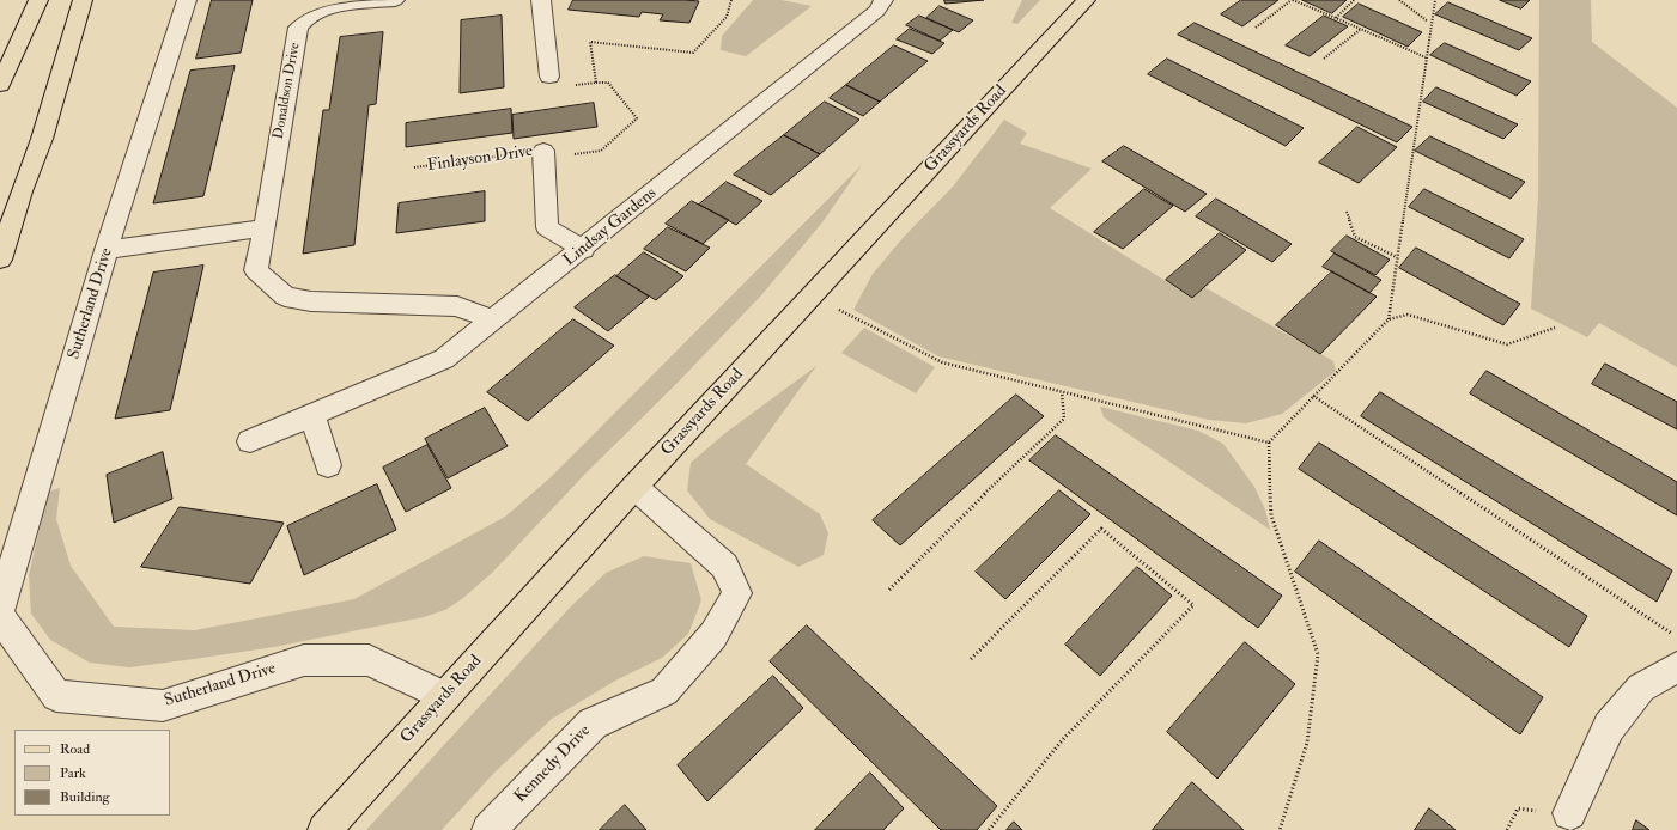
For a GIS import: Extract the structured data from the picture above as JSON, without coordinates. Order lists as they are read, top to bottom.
{
  "streets": {
    "main road": ["Grassyards Road"],
    "street": [
      "Donaldson Drive",
      "Finlayson Drive",
      "Lindsay Gardens",
      "Sutherland Drive",
      "Kennedy Drive"
    ]
  },
  "crossings": [
    ["Donaldson Drive", "Lindsay Gardens"],
    ["Grassyards Road", "Sutherland Drive"],
    ["Grassyards Road", "Kennedy Drive"],
    ["Finlayson Drive", "Lindsay Gardens"]
  ],
  "legend": ["Road", "Park", "Building"]
}
